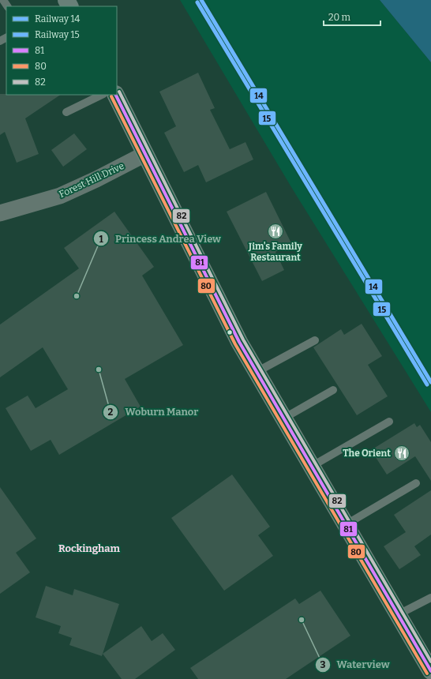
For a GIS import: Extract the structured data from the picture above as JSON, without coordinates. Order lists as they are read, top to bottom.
{
  "streets": {
    "street": ["Forest Hill Drive"]
  },
  "districts": ["Rockingham"],
  "places": {
    "restaurant": ["Jim's Family Restaurant", "The Orient"],
    "other": ["Princess Andrea View", "Woburn Manor", "Waterview"]
  },
  "lines": [
    "rail line 14",
    "rail line 15",
    "transit line 82",
    "transit line 81",
    "transit line 80"
  ],
  "legend": [
    "Railway 14",
    "Railway 15",
    "81",
    "80",
    "82"
  ],
  "scale_bar": "20 m"
}
